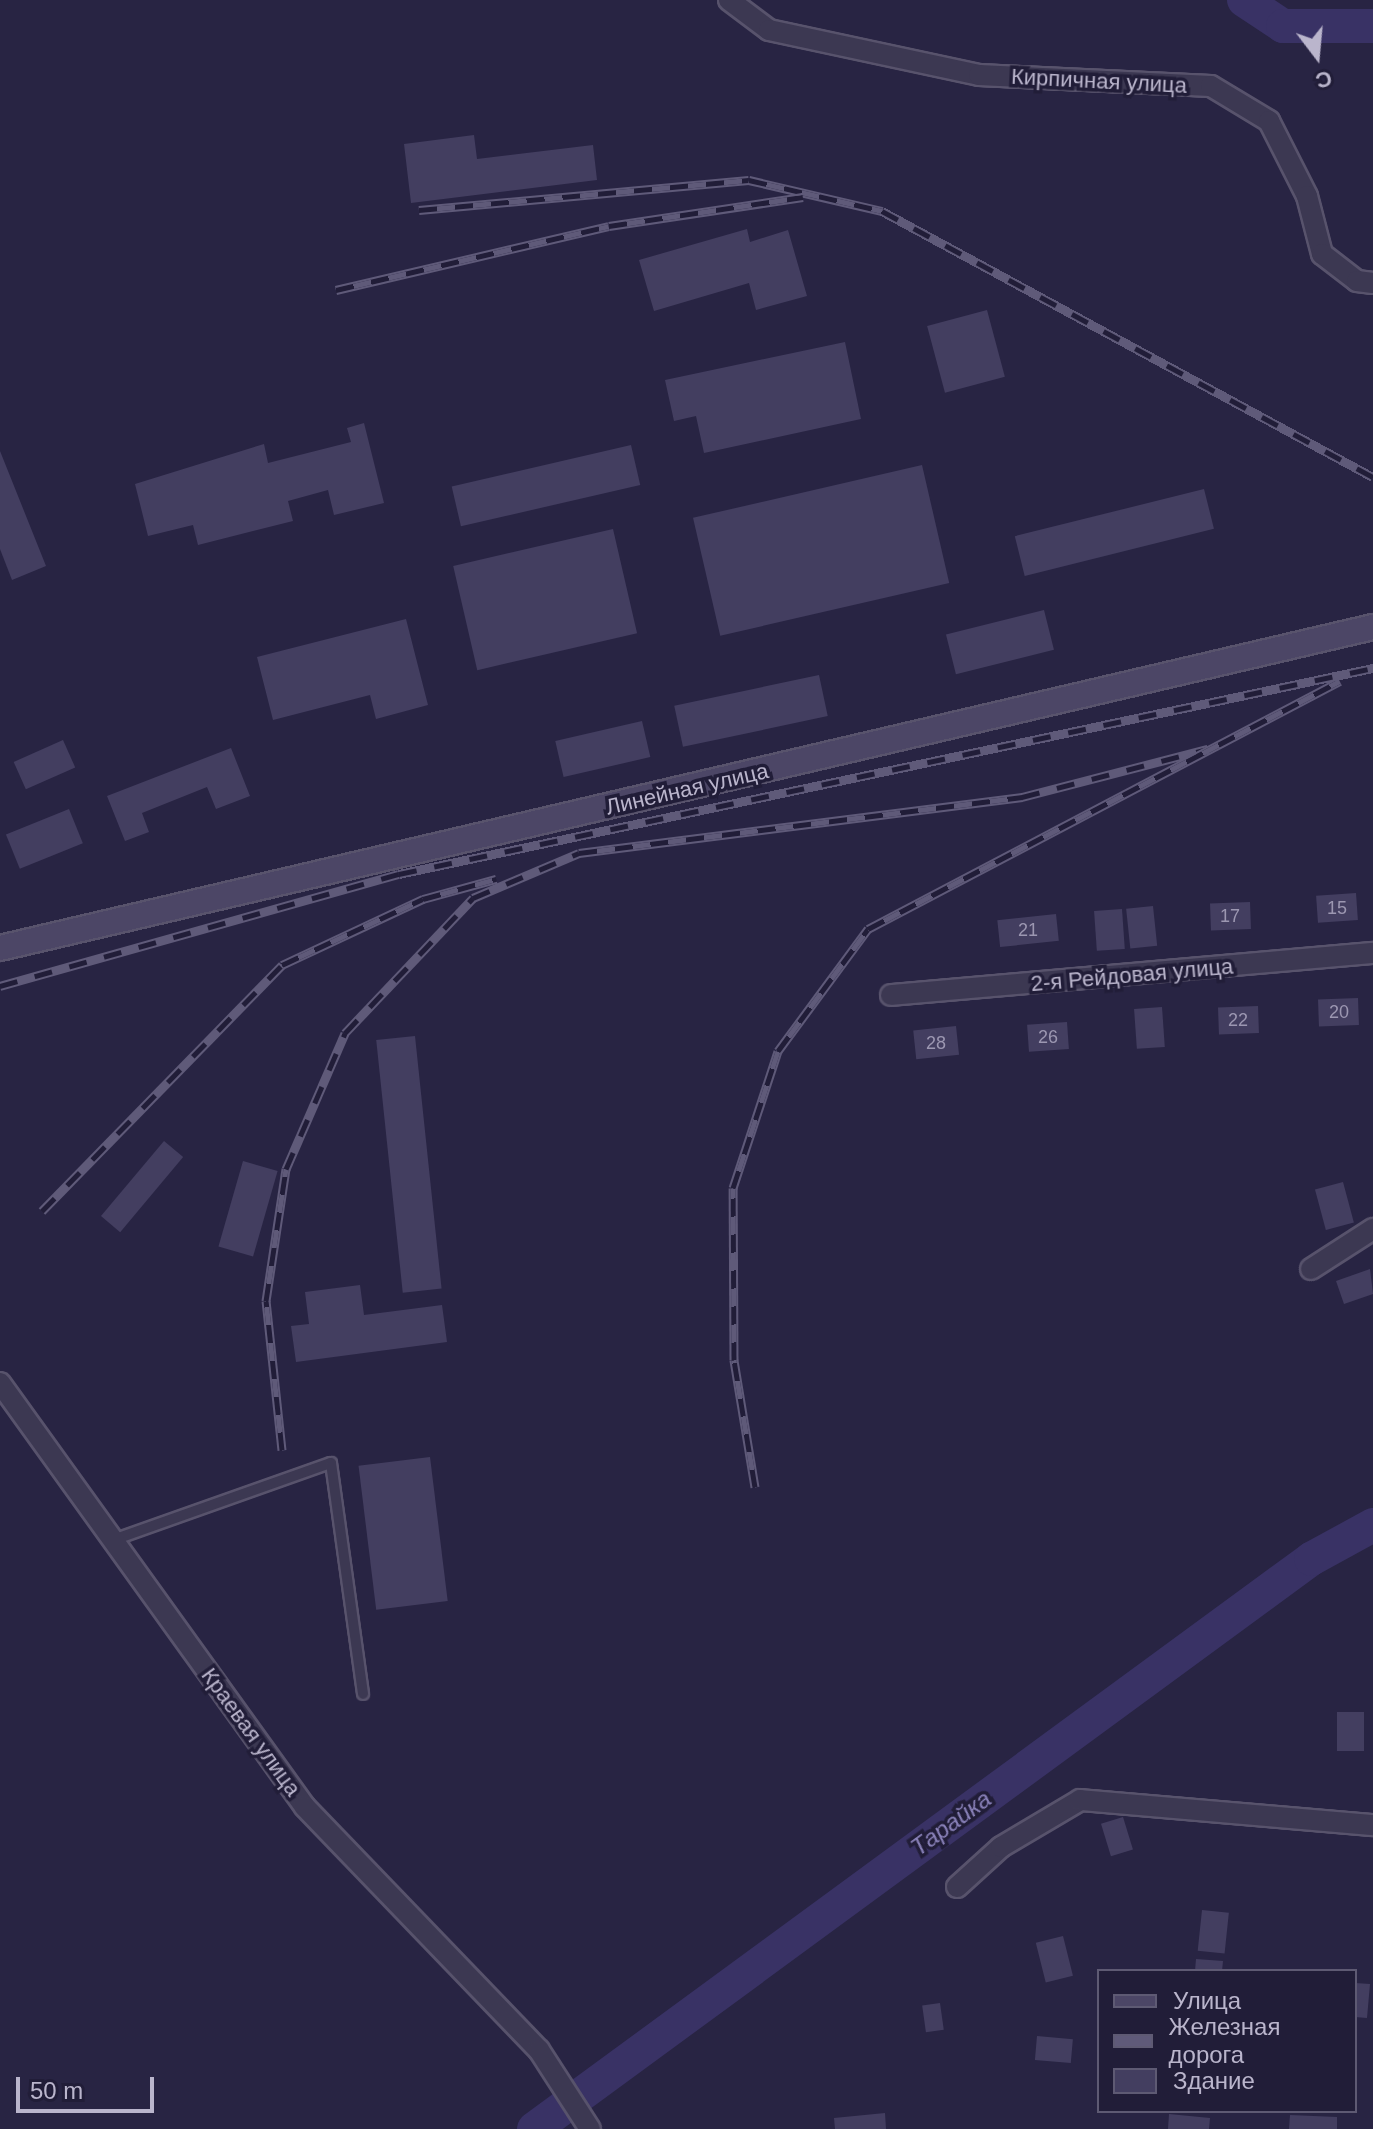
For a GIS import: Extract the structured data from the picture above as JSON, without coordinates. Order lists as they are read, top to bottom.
{
  "streets": {
    "street": [
      "Кирпичная улица",
      "Линейная улица",
      "2-я Рейдовая улица",
      "Краевая улица"
    ]
  },
  "water": ["Тарайка"],
  "house_numbers": [
    "15",
    "17",
    "21",
    "20",
    "22",
    "26",
    "28"
  ],
  "legend": ["Улица", "Железная дорога", "Здание"],
  "scale_bar": "50 m",
  "north": "bottom"
}
